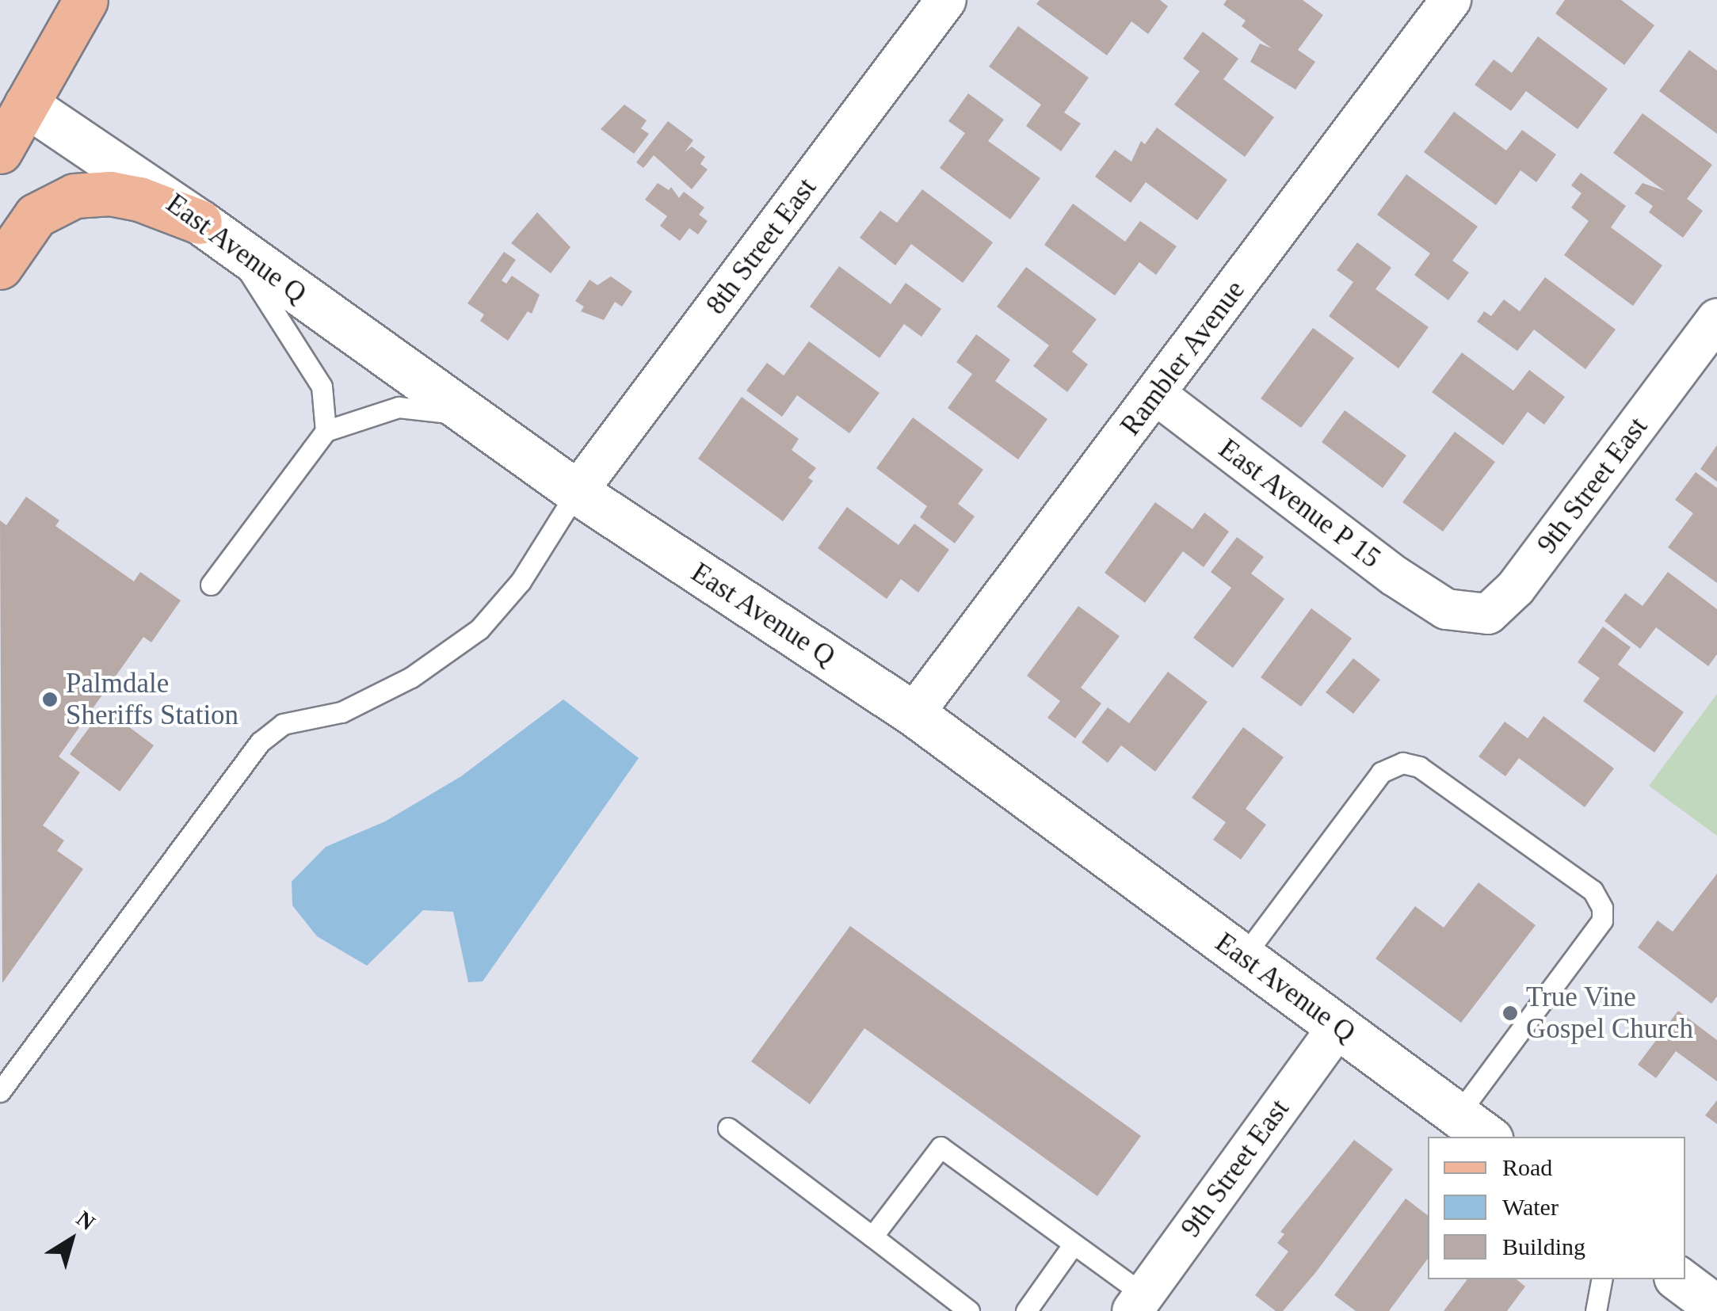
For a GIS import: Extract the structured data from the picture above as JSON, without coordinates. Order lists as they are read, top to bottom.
{
  "streets": {
    "main road": ["East Avenue Q"],
    "street": [
      "8th Street East",
      "Rambler Avenue",
      "9th Street East",
      "East Avenue P 15"
    ]
  },
  "crossings": [
    ["8th Street East", "East Avenue Q"],
    ["East Avenue Q", "Rambler Avenue"],
    ["East Avenue Q", "9th Street East"],
    ["Rambler Avenue", "East Avenue P 15"],
    ["9th Street East", "East Avenue P 15"]
  ],
  "places": ["Palmdale Sheriffs Station", "True Vine Gospel Church"],
  "legend": ["Road", "Water", "Building"],
  "north": "top right"
}
